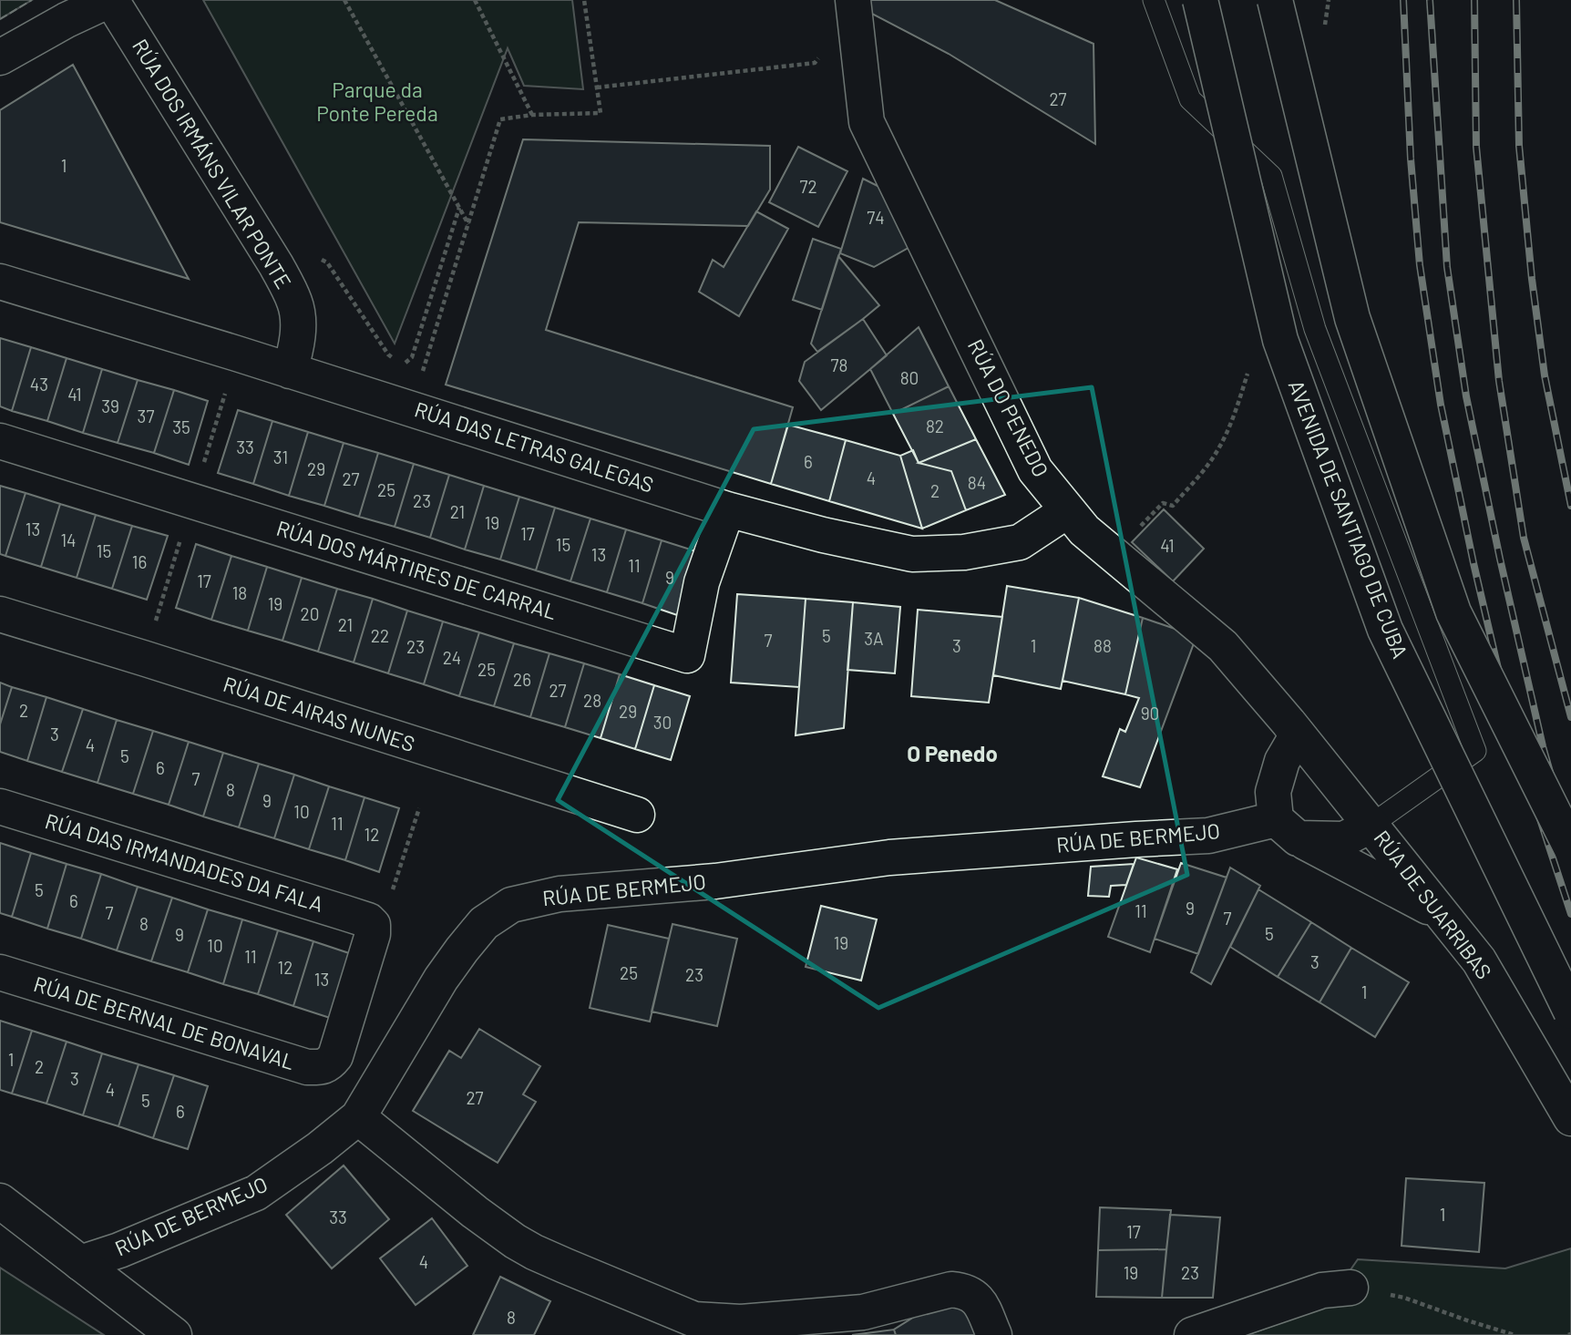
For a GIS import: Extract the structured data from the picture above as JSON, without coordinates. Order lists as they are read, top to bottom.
{
  "streets": {
    "main road": [
      "RÚA DOS IRMÁNS VILAR PONTE",
      "RÚA DO PENEDO",
      "RÚA DAS LETRAS GALEGAS",
      "AVENIDA DE SANTIAGO DE CUBA",
      "RÚA DOS MÁRTIRES DE CARRAL",
      "RÚA DE AIRAS NUNES",
      "RÚA DE BERMEJO",
      "RÚA DAS IRMANDADES DA FALA",
      "RÚA DE SUARRIBAS",
      "RÚA DE BERNAL DE BONAVAL"
    ]
  },
  "crossings": [
    ["RÚA DOS IRMÁNS VILAR PONTE", "RÚA DAS LETRAS GALEGAS"],
    ["RÚA DO PENEDO", "RÚA DAS LETRAS GALEGAS"],
    ["RÚA DO PENEDO", "RÚA DE BERMEJO"],
    ["RÚA DO PENEDO", "RÚA DE SUARRIBAS"],
    ["RÚA DAS LETRAS GALEGAS", "RÚA DOS MÁRTIRES DE CARRAL"],
    ["RÚA DE BERMEJO", "RÚA DE SUARRIBAS"],
    ["RÚA DAS IRMANDADES DA FALA", "RÚA DE BERNAL DE BONAVAL"]
  ],
  "districts": ["O Penedo"],
  "parks": ["Parque da Ponte Pereda"],
  "house_numbers": [
    "27",
    "1",
    "72",
    "74",
    "78",
    "80",
    "43",
    "41",
    "39",
    "37",
    "82",
    "35",
    "33",
    "31",
    "6",
    "29",
    "4",
    "27",
    "84",
    "25",
    "2",
    "23",
    "21",
    "19",
    "13",
    "17",
    "14",
    "15",
    "41",
    "15",
    "13",
    "16",
    "11",
    "9",
    "17",
    "18",
    "19",
    "20",
    "21",
    "22",
    "5",
    "3A",
    "7",
    "3",
    "1",
    "88",
    "23",
    "24",
    "25",
    "26",
    "27",
    "28",
    "2",
    "29",
    "90",
    "30",
    "3",
    "4",
    "5",
    "6",
    "7",
    "8",
    "9",
    "10",
    "11",
    "12",
    "5",
    "6",
    "9",
    "11",
    "7",
    "7",
    "8",
    "5",
    "9",
    "19",
    "10",
    "11",
    "3",
    "12",
    "25",
    "23",
    "13",
    "1",
    "1",
    "2",
    "3",
    "4",
    "27",
    "5",
    "6",
    "1",
    "33",
    "17",
    "4",
    "19",
    "23",
    "8"
  ]
}
